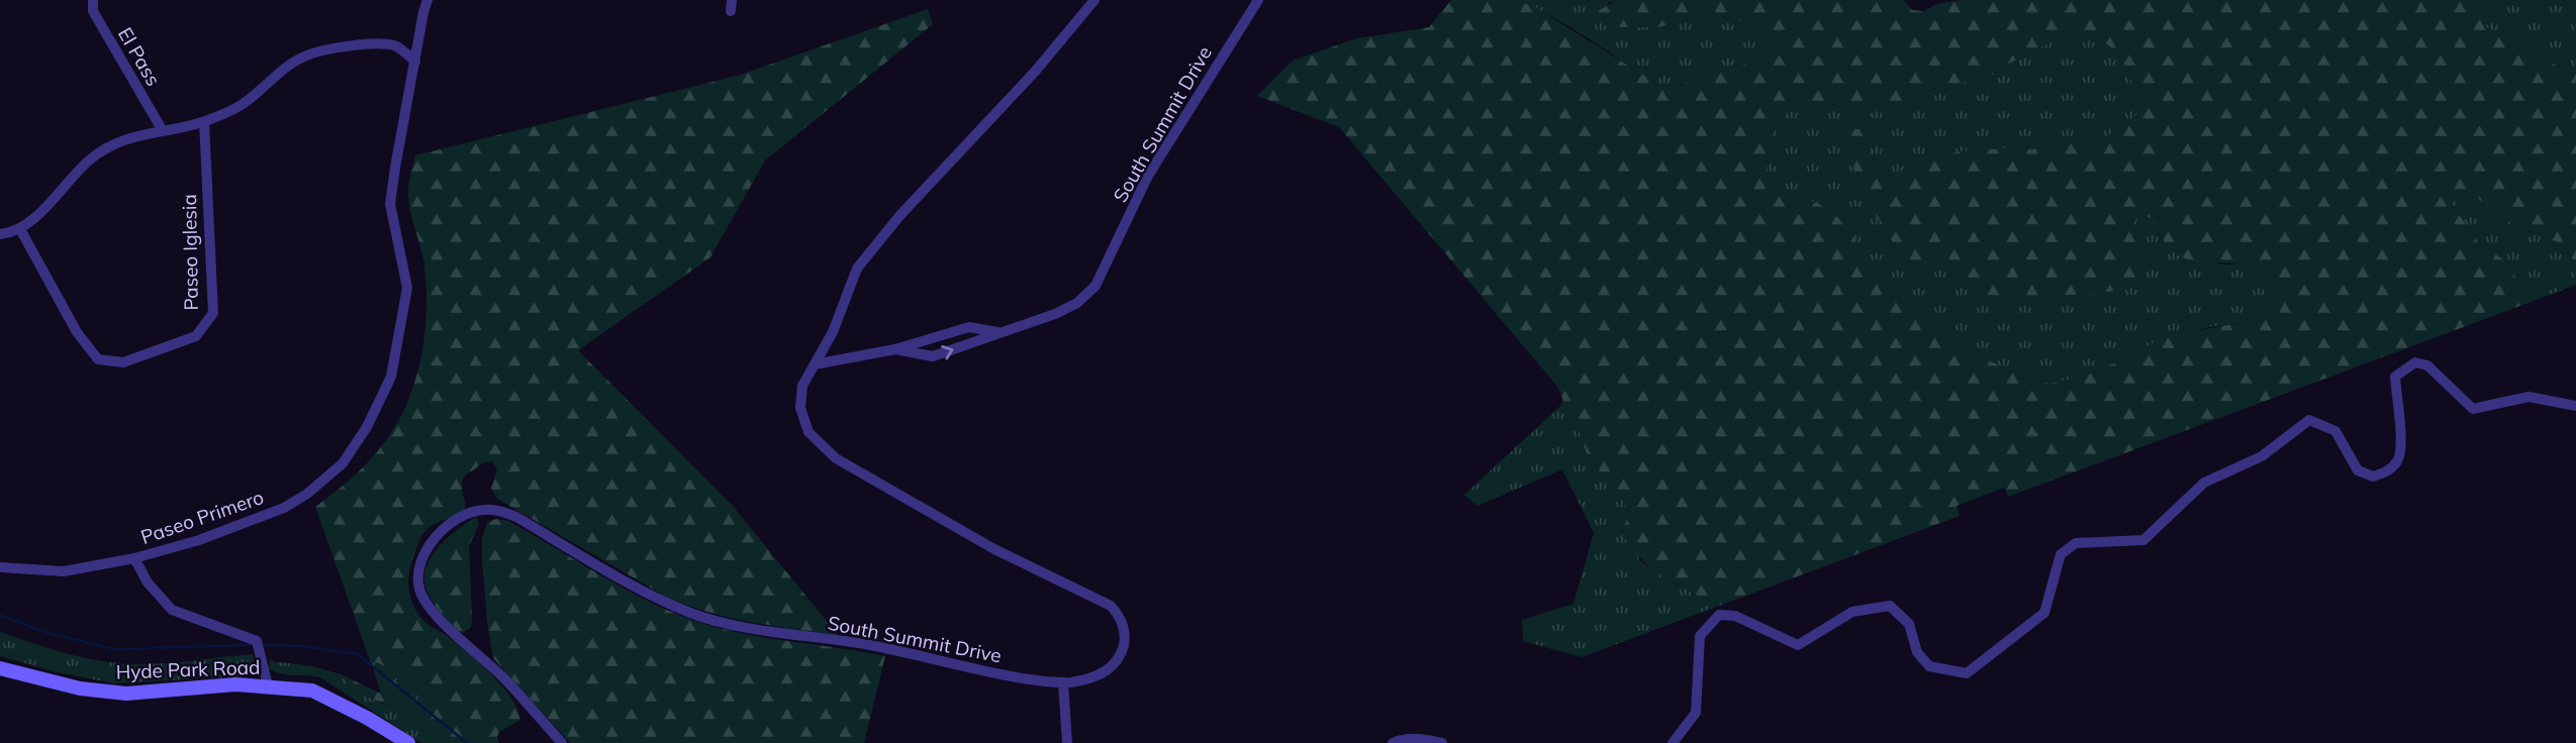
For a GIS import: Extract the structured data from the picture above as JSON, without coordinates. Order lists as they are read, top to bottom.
{
  "streets": {
    "main road": ["Hyde Park Road"],
    "street": [
      "El Pass",
      "South Summit Drive",
      "Paseo Iglesia",
      "Paseo Primero"
    ]
  }
}
